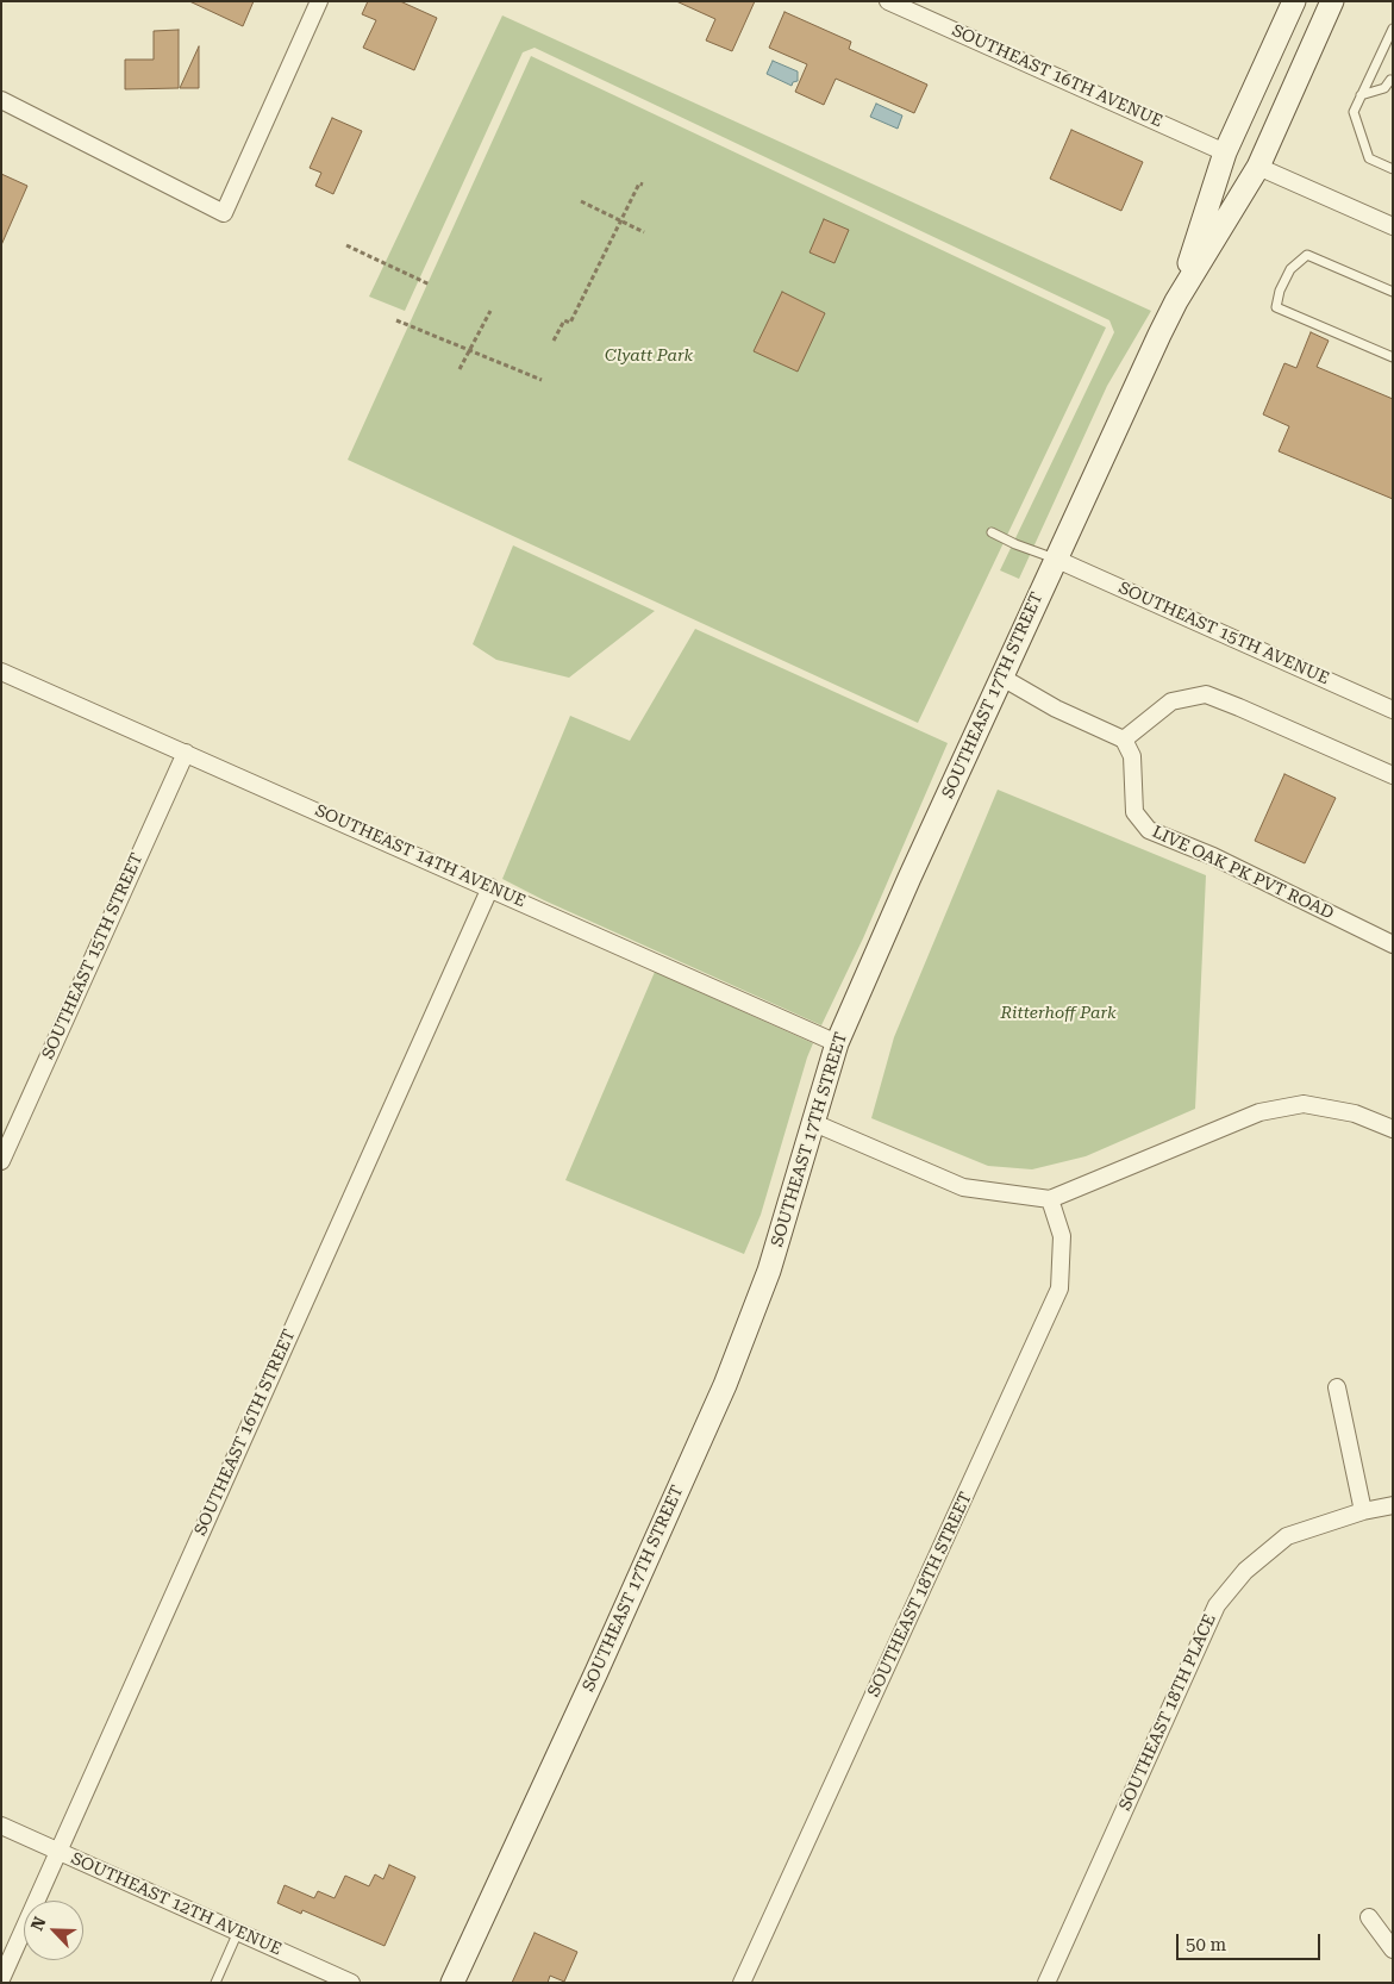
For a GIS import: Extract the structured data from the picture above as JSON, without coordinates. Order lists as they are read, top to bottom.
{
  "streets": {
    "main road": ["SOUTHEAST 17TH STREET"],
    "street": [
      "SOUTHEAST 16TH AVENUE",
      "SOUTHEAST 15TH AVENUE",
      "SOUTHEAST 14TH AVENUE",
      "LIVE OAK PK PVT ROAD",
      "SOUTHEAST 15TH STREET",
      "SOUTHEAST 16TH STREET",
      "SOUTHEAST 18TH STREET",
      "SOUTHEAST 18TH PLACE",
      "SOUTHEAST 12TH AVENUE"
    ]
  },
  "crossings": [
    ["SOUTHEAST 16TH AVENUE", "SOUTHEAST 17TH STREET"],
    ["SOUTHEAST 15TH AVENUE", "SOUTHEAST 17TH STREET"],
    ["SOUTHEAST 17TH STREET", "SOUTHEAST 14TH AVENUE"],
    ["SOUTHEAST 14TH AVENUE", "SOUTHEAST 15TH STREET"],
    ["SOUTHEAST 14TH AVENUE", "SOUTHEAST 16TH STREET"],
    ["SOUTHEAST 16TH STREET", "SOUTHEAST 12TH AVENUE"]
  ],
  "parks": ["Clyatt Park", "Ritterhoff Park"],
  "scale_bar": "50 m",
  "north": "top left"
}
